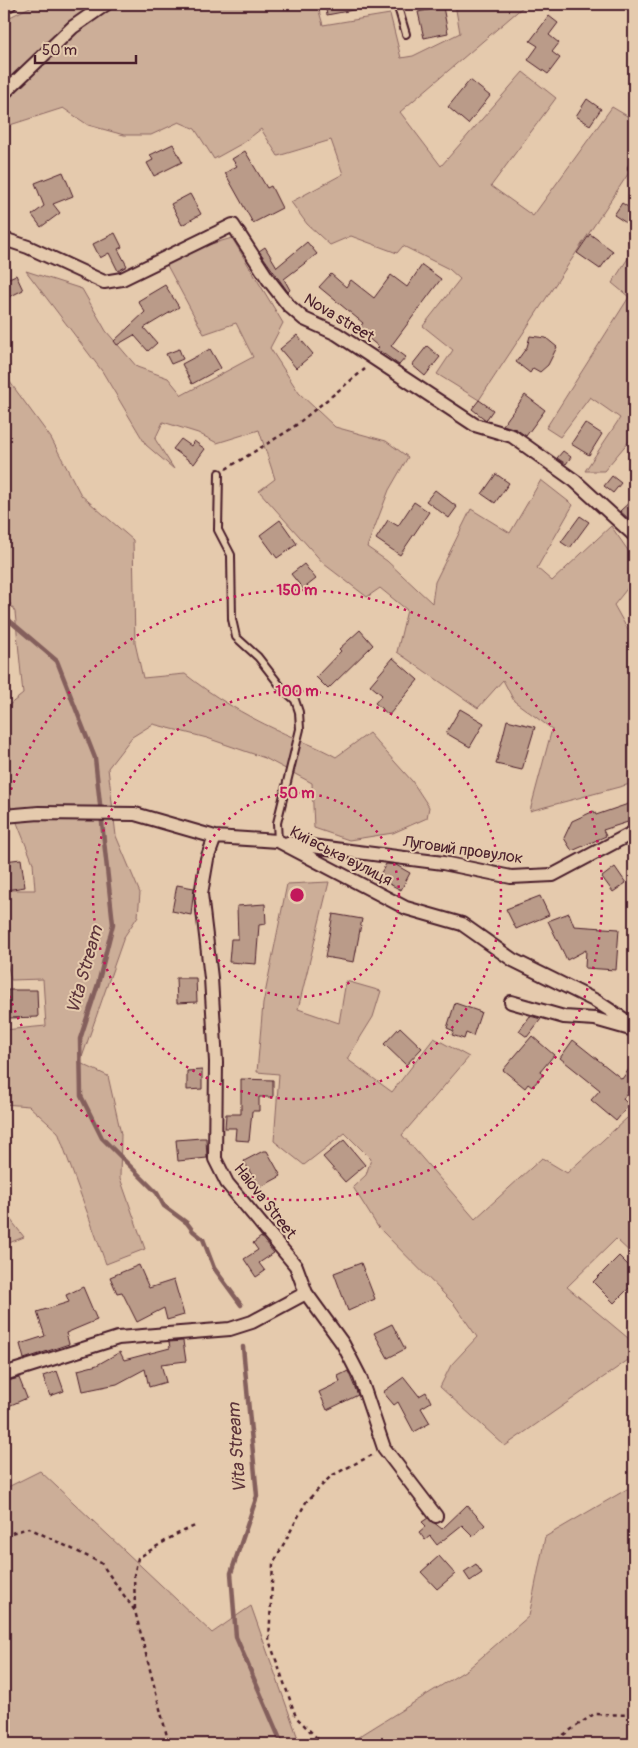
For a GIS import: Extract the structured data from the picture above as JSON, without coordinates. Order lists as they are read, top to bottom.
{
  "streets": {
    "street": [
      "Nova street",
      "Луговий провулок",
      "Київська вулиця",
      "Haiova Street"
    ]
  },
  "crossings": [
    ["Луговий провулок", "Київська вулиця"],
    ["Київська вулиця", "Haiova Street"]
  ],
  "water": ["Vita Stream"],
  "scale_bar": "50 m",
  "rings": ["150 m", "100 m", "50 m"]
}
